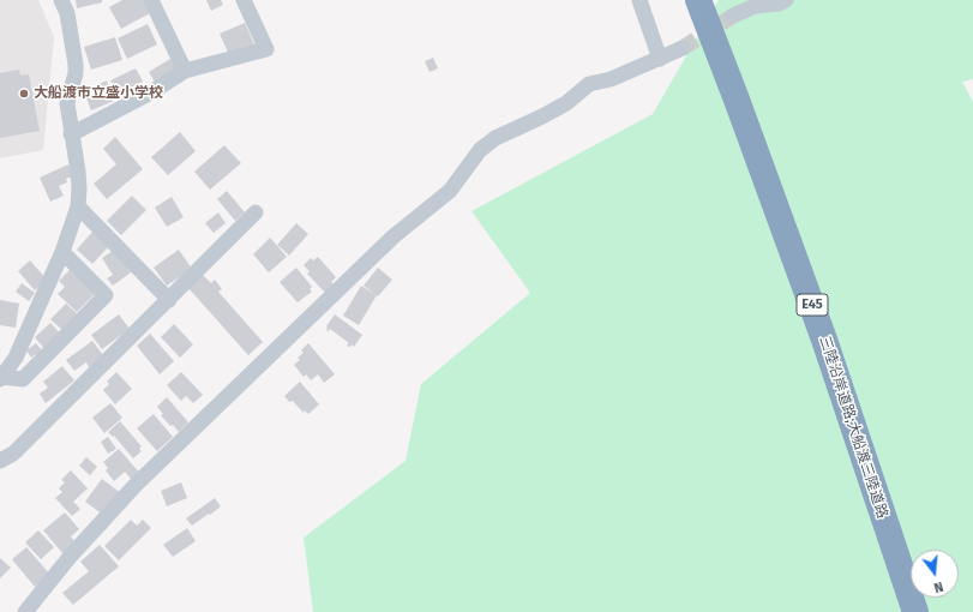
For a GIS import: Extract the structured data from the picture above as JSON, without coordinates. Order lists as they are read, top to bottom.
{
  "streets": {
    "highway": ["E45", "三陸沿岸道路;大船渡三陸道路"]
  },
  "places": ["大船渡市立盛小学校"],
  "north": "bottom"
}
